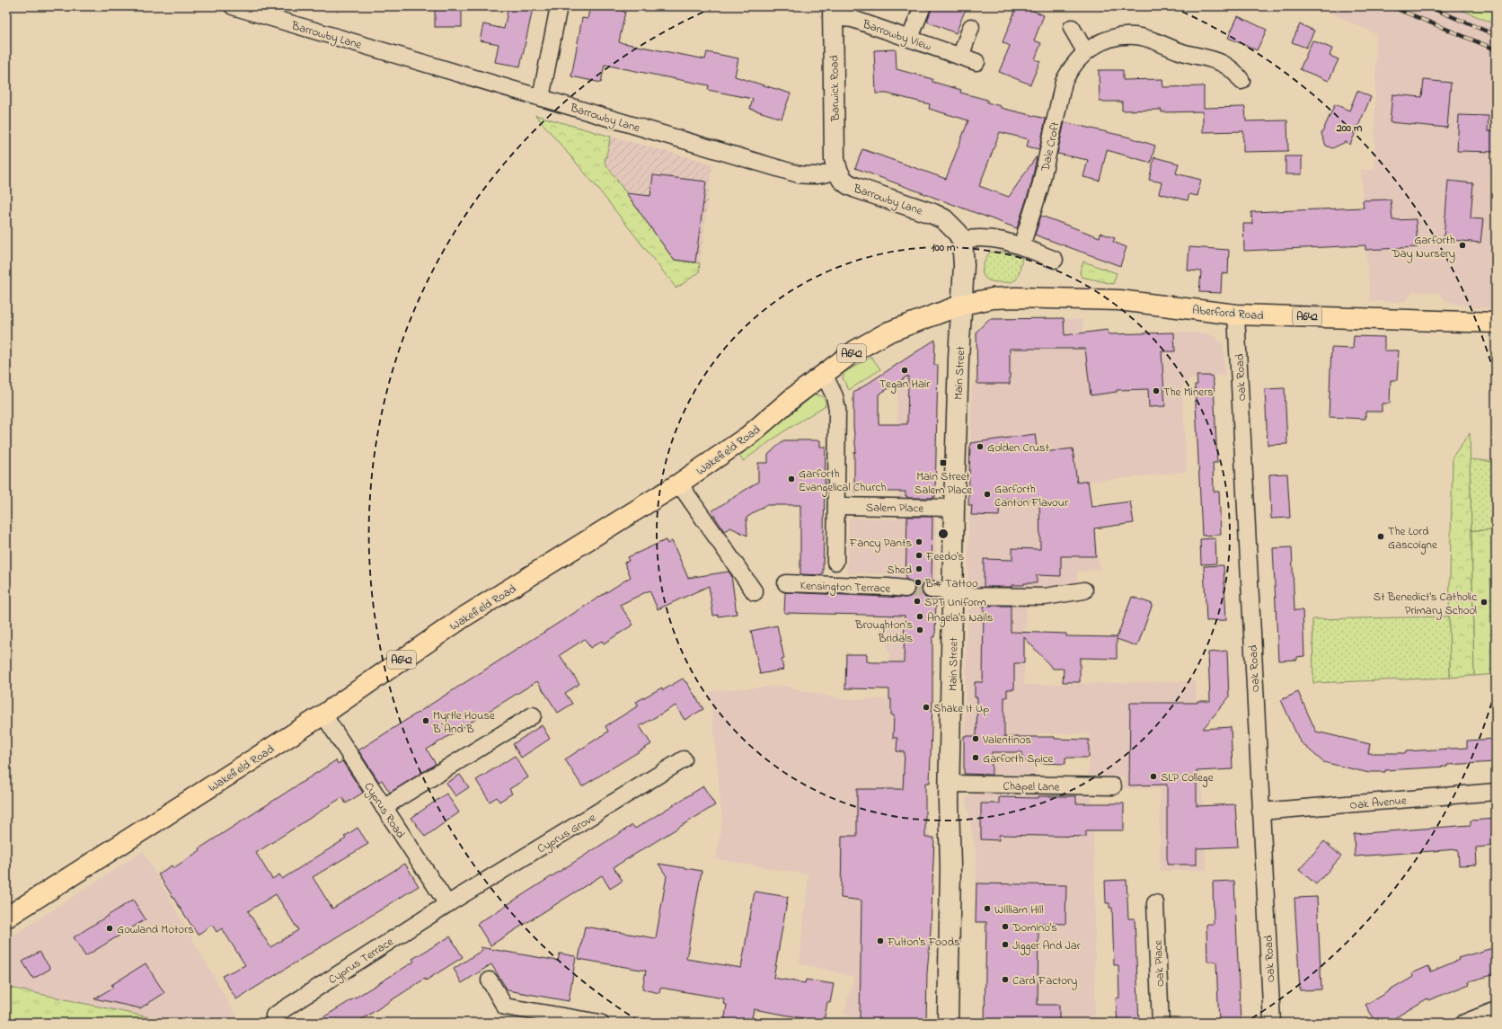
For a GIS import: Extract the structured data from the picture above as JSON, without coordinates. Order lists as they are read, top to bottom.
{
  "streets": {
    "main road": [
      "Barrowby Lane",
      "Barwick Road",
      "Aberford Road",
      "A642",
      "Main Street",
      "Wakefield Road"
    ],
    "street": [
      "Barrowby View",
      "Dale Croft",
      "Oak Road",
      "Salem Place",
      "Kensington Terrace",
      "Chapel Lane",
      "Oak Avenue",
      "Cyprus Road",
      "Cyprus Grove",
      "Cyprus Terrace",
      "Oak Place"
    ]
  },
  "crossings": [
    ["Barrowby Lane", "Barwick Road"],
    ["Barrowby View", "Barwick Road"],
    ["Aberford Road", "Main Street"],
    ["Aberford Road", "Oak Road"],
    ["Aberford Road", "Wakefield Road"],
    ["Main Street", "Wakefield Road"],
    ["Main Street", "Salem Place"],
    ["Main Street", "Chapel Lane"],
    ["Oak Road", "Oak Avenue"],
    ["Wakefield Road", "Cyprus Road"],
    ["Cyprus Road", "Cyprus Grove"],
    ["Cyprus Road", "Cyprus Terrace"],
    ["Cyprus Grove", "Cyprus Terrace"]
  ],
  "places": {
    "other": [
      "Garforth Day Nursery",
      "Tegan Hair",
      "The Miners",
      "Golden Crust",
      "Garforth Evangelical Church",
      "Garforth Canton Flavour",
      "The Lord Gascoigne",
      "Fancy Pants",
      "Feedo's",
      "Shed",
      "B# Tattoo",
      "SPT Uniform",
      "St Benedict's Catholic Primary School",
      "Angela's Nails",
      "Broughton's Bridals",
      "Shake It Up",
      "Myrtle House B And B",
      "Valentinos",
      "Garforth Spice",
      "SLP College",
      "William Hill",
      "Domino's",
      "Gowland Motors",
      "Fulton's Foods",
      "Jigger And Jar",
      "Card Factory"
    ],
    "transit": ["Main Street Salem Place"]
  },
  "rings": ["200 m", "100 m"]
}
